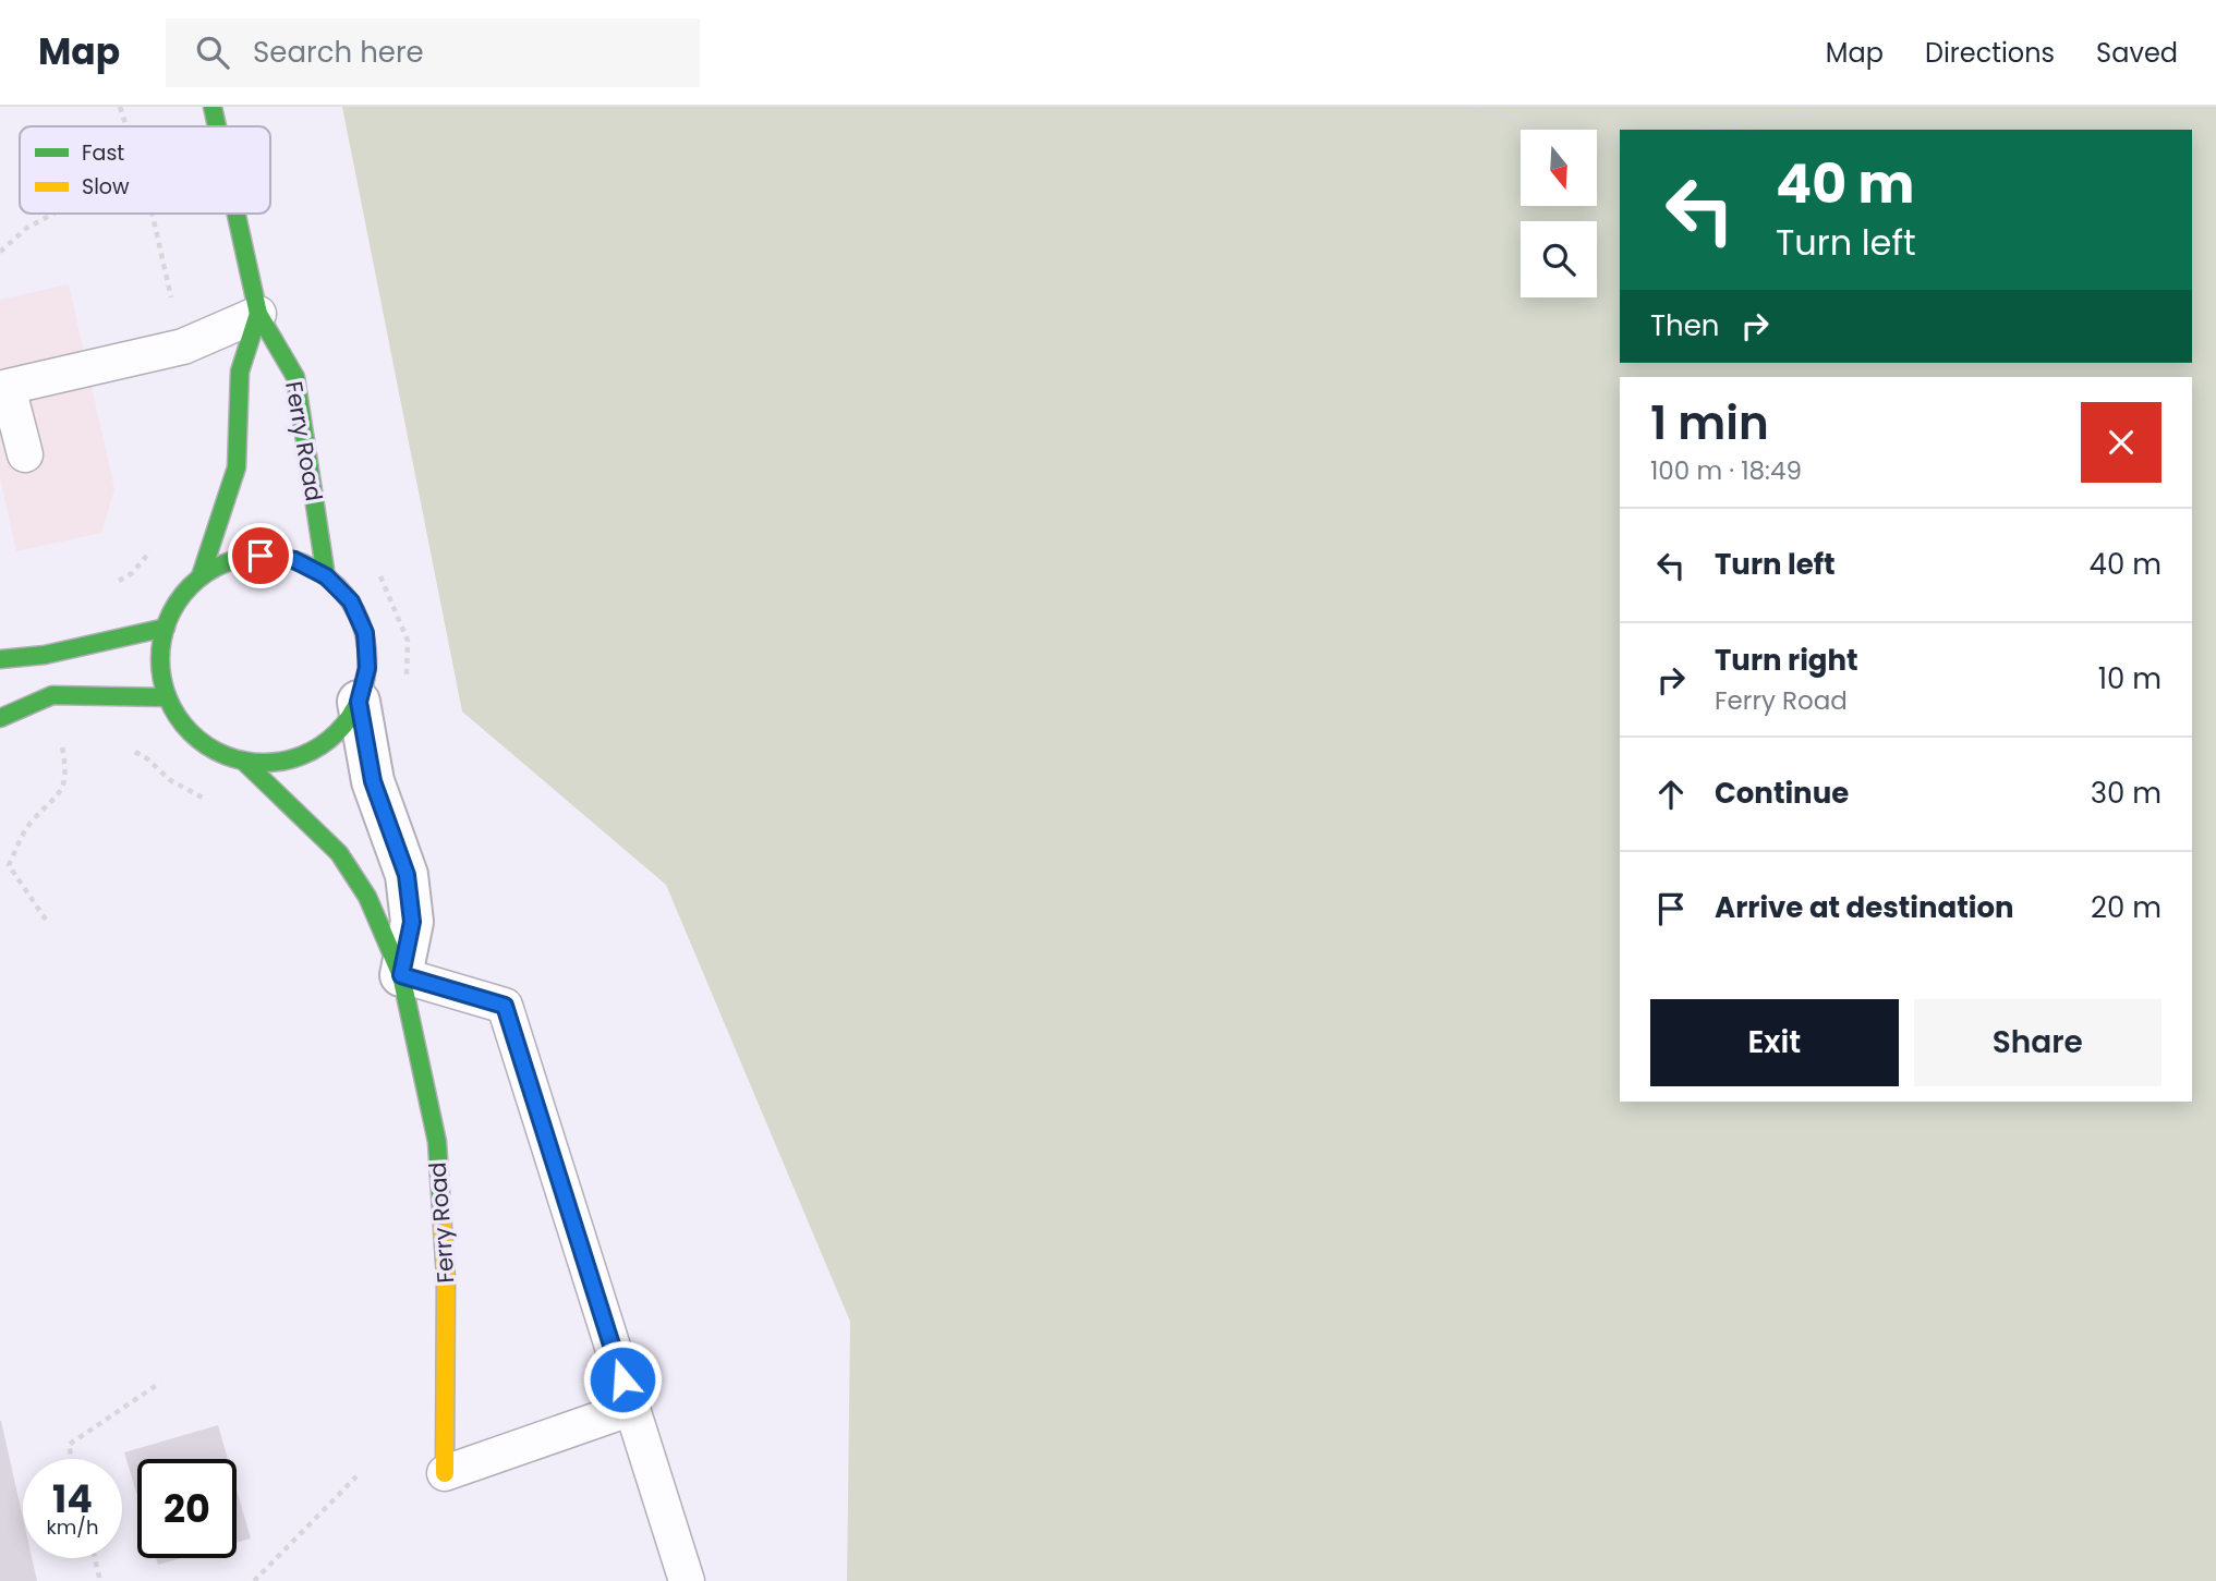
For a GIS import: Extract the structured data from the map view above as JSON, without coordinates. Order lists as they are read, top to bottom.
{
  "streets": {
    "street": ["Ferry Road"]
  },
  "legend": ["Fast", "Slow"],
  "north": "bottom",
  "page": {
    "header": "Map",
    "search": "Search here",
    "nav": ["Map", "Directions", "Saved"],
    "turn": ["40 m", "Turn left"],
    "then": "Then",
    "heading": ["1 min", "100 m · 18:49"],
    "list": [
      {
        "name": "Turn left",
        "value": "40 m"
      },
      {
        "name": "Turn right",
        "note": "Ferry Road",
        "value": "10 m"
      },
      {
        "name": "Continue",
        "value": "30 m"
      },
      {
        "name": "Arrive at destination",
        "value": "20 m"
      }
    ],
    "buttons": ["Exit", "Share"],
    "speed": "14 km/h",
    "limit": "20"
  }
}
